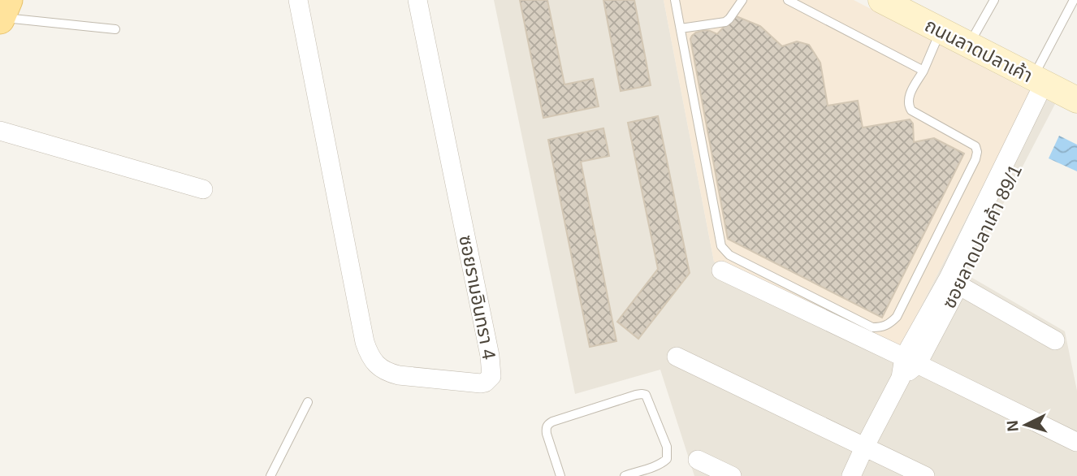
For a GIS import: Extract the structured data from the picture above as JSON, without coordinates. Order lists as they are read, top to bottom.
{
  "streets": {
    "main road": ["ถนนลาดปลาเค้า"],
    "street": ["ซอยลาดปลาเค้า 89/1", "ซอยรามอินทรา 4"]
  },
  "crossings": [
    ["ถนนลาดปลาเค้า", "ซอยลาดปลาเค้า 89/1"]
  ],
  "north": "left"
}
